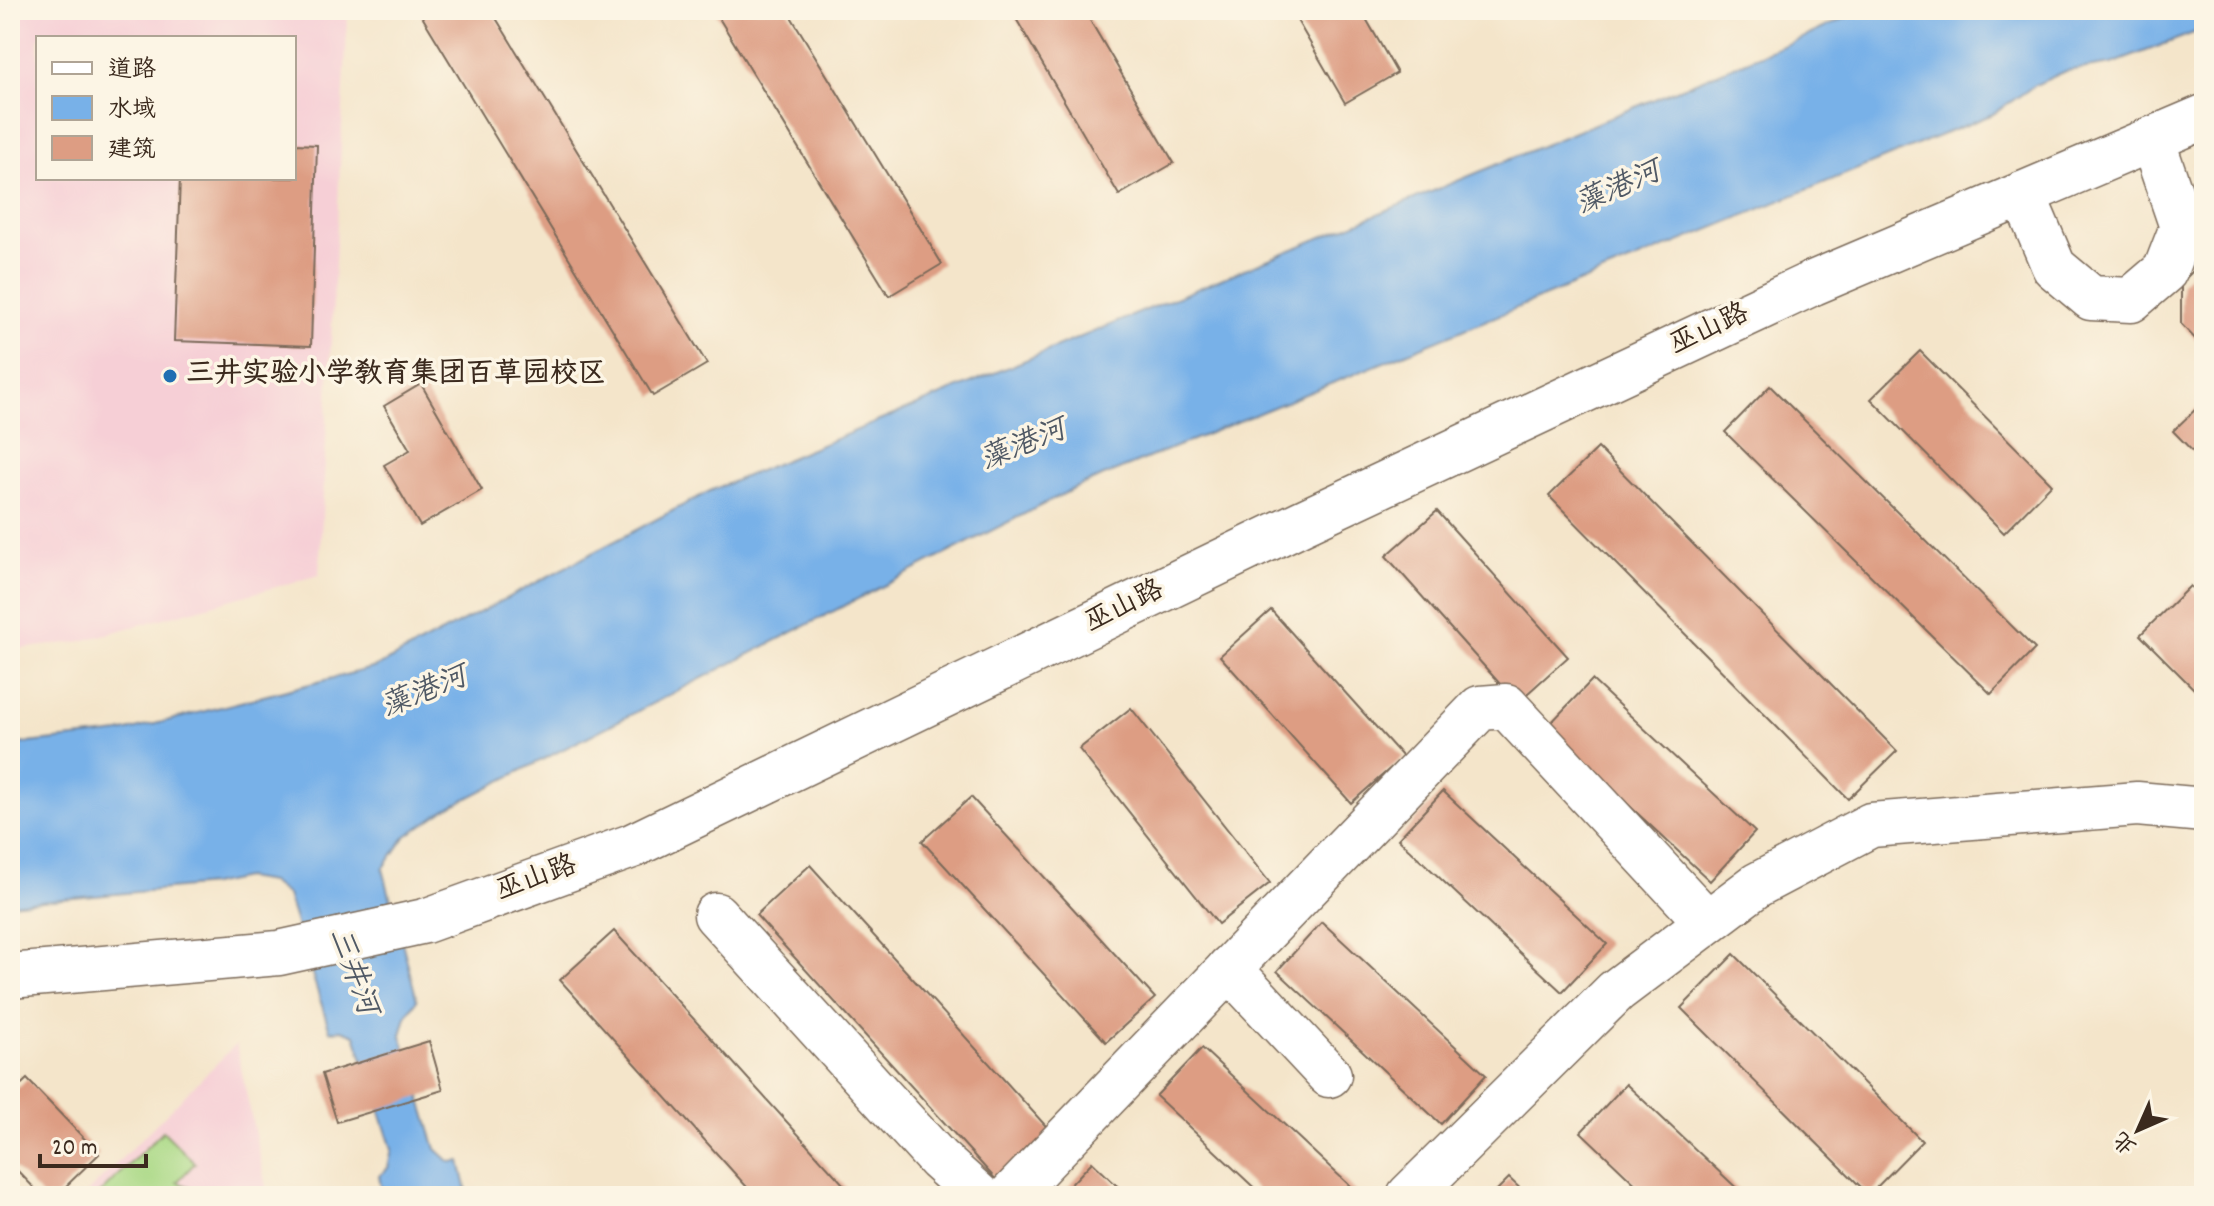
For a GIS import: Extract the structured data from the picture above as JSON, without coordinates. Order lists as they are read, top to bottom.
{
  "streets": {
    "street": ["巫山路"]
  },
  "water": ["藻港河", "三井河"],
  "places": ["三井实验小学教育集团百草园校区"],
  "legend": ["道路", "水域", "建筑"],
  "scale_bar": "20 m",
  "north": "bottom left"
}
